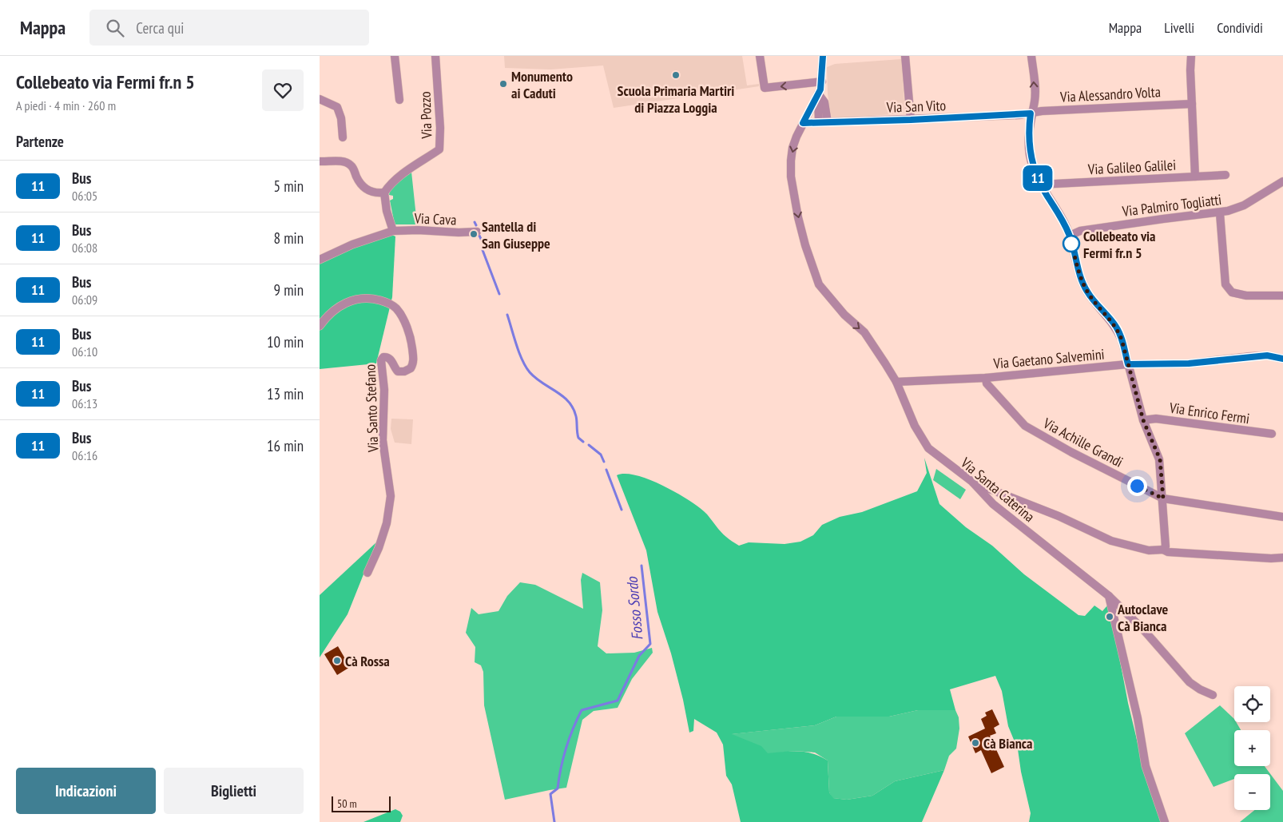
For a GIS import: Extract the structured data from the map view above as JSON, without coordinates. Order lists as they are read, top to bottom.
{
  "streets": {
    "street": [
      "Via Alessandro Volta",
      "Via San Vito",
      "Via Pozzo",
      "Via Galileo Galilei",
      "Via Palmiro Togliatti",
      "Via Cava",
      "Via Gaetano Salvemini",
      "Via Santo Stefano",
      "Via Enrico Fermi",
      "Via Achille Grandi",
      "Via Santa Caterina"
    ]
  },
  "crossings": [
    ["Via Alessandro Volta", "Via San Vito"],
    ["Via San Vito", "Via Santa Caterina"],
    ["Via Gaetano Salvemini", "Via Achille Grandi"],
    ["Via Gaetano Salvemini", "Via Santa Caterina"]
  ],
  "water": ["Fosso Sordo"],
  "places": [
    "Scuola Primaria Martiri di Piazza Loggia",
    "Monumento ai Caduti",
    "Santella di San Giuseppe",
    "Collebeato via Fermi fr.n 5",
    "Autoclave Cà Bianca",
    "Cà Rossa",
    "Cà Bianca"
  ],
  "lines": ["bus line 11"],
  "scale_bar": "50 m",
  "page": {
    "header": "Mappa",
    "search": "Cerca qui",
    "nav": ["Mappa", "Livelli", "Condividi"],
    "heading": [
      ["Collebeato via Fermi fr.n 5", "A piedi · 4 min · 260 m"],
      "Partenze"
    ],
    "on_map": "11",
    "list": [
      {
        "mark": "11",
        "name": "Bus",
        "note": "06:05",
        "value": "5 min"
      },
      {
        "mark": "11",
        "name": "Bus",
        "note": "06:08",
        "value": "8 min"
      },
      {
        "mark": "11",
        "name": "Bus",
        "note": "06:09",
        "value": "9 min"
      },
      {
        "mark": "11",
        "name": "Bus",
        "note": "06:10",
        "value": "10 min"
      },
      {
        "mark": "11",
        "name": "Bus",
        "note": "06:13",
        "value": "13 min"
      },
      {
        "mark": "11",
        "name": "Bus",
        "note": "06:16",
        "value": "16 min"
      }
    ],
    "map_buttons": ["+", "−"],
    "buttons": ["Indicazioni", "Biglietti"],
    "scale": "50 m"
  }
}
